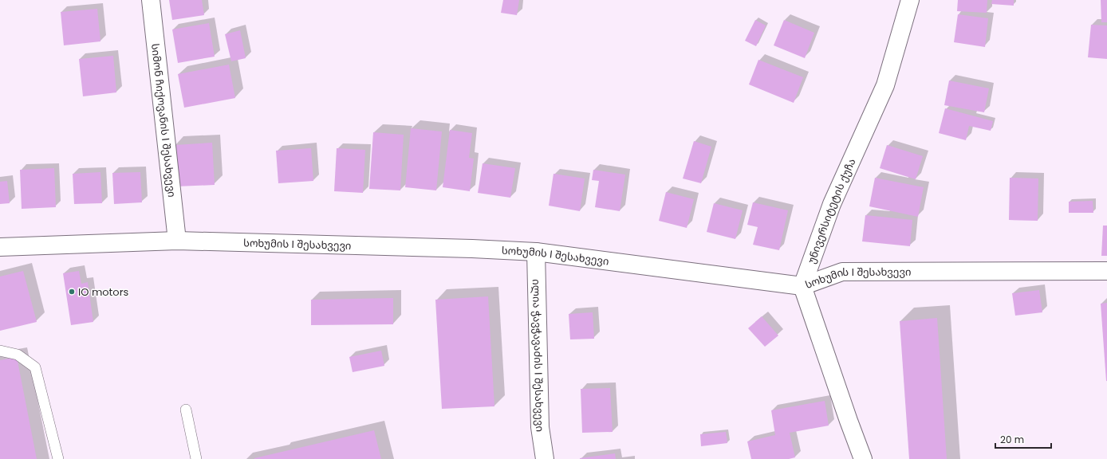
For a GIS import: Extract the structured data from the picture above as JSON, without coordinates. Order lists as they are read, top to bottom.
{
  "streets": {
    "street": [
      "სიმონ ჩიქოვანის I შესახვევი",
      "უნივერსიტეტის ქუჩა",
      "სოხუმის I შესახვევი",
      "ილია ჭავჭავაძის I შესახვევი"
    ]
  },
  "crossings": [
    ["სიმონ ჩიქოვანის I შესახვევი", "სოხუმის I შესახვევი"],
    ["უნივერსიტეტის ქუჩა", "სოხუმის I შესახვევი"],
    ["სოხუმის I შესახვევი", "ილია ჭავჭავაძის I შესახვევი"]
  ],
  "places": ["IO motors"],
  "scale_bar": "20 m"
}
